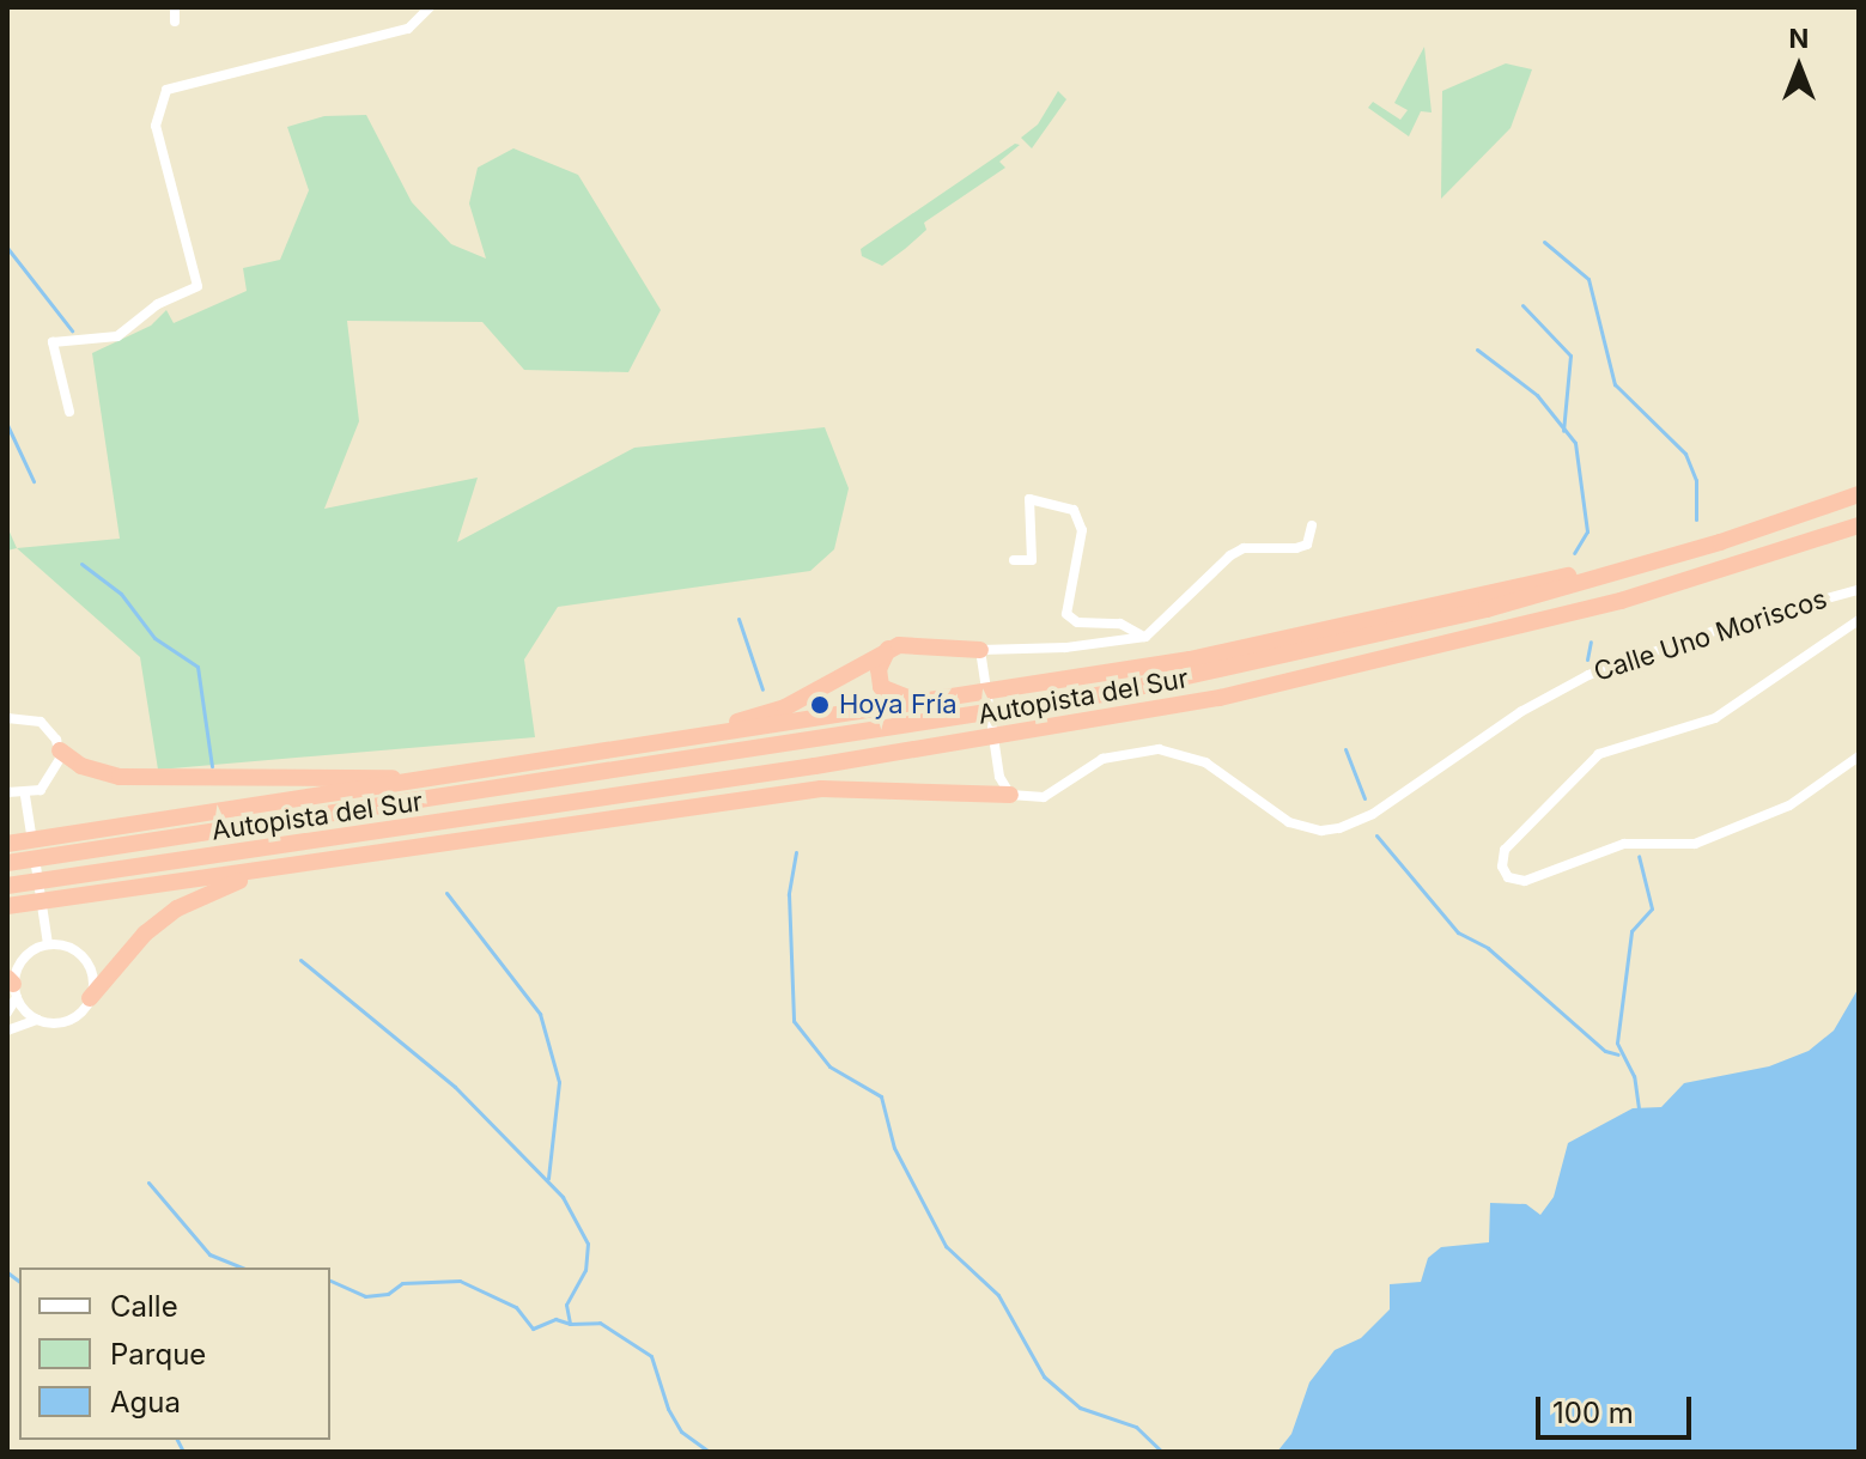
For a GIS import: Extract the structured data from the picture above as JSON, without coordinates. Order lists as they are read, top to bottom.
{
  "streets": {
    "highway": ["Autopista del Sur"],
    "street": ["Calle Uno Moriscos"]
  },
  "places": ["Hoya Fría"],
  "legend": ["Calle", "Parque", "Agua"],
  "scale_bar": "100 m",
  "north": "top"
}
